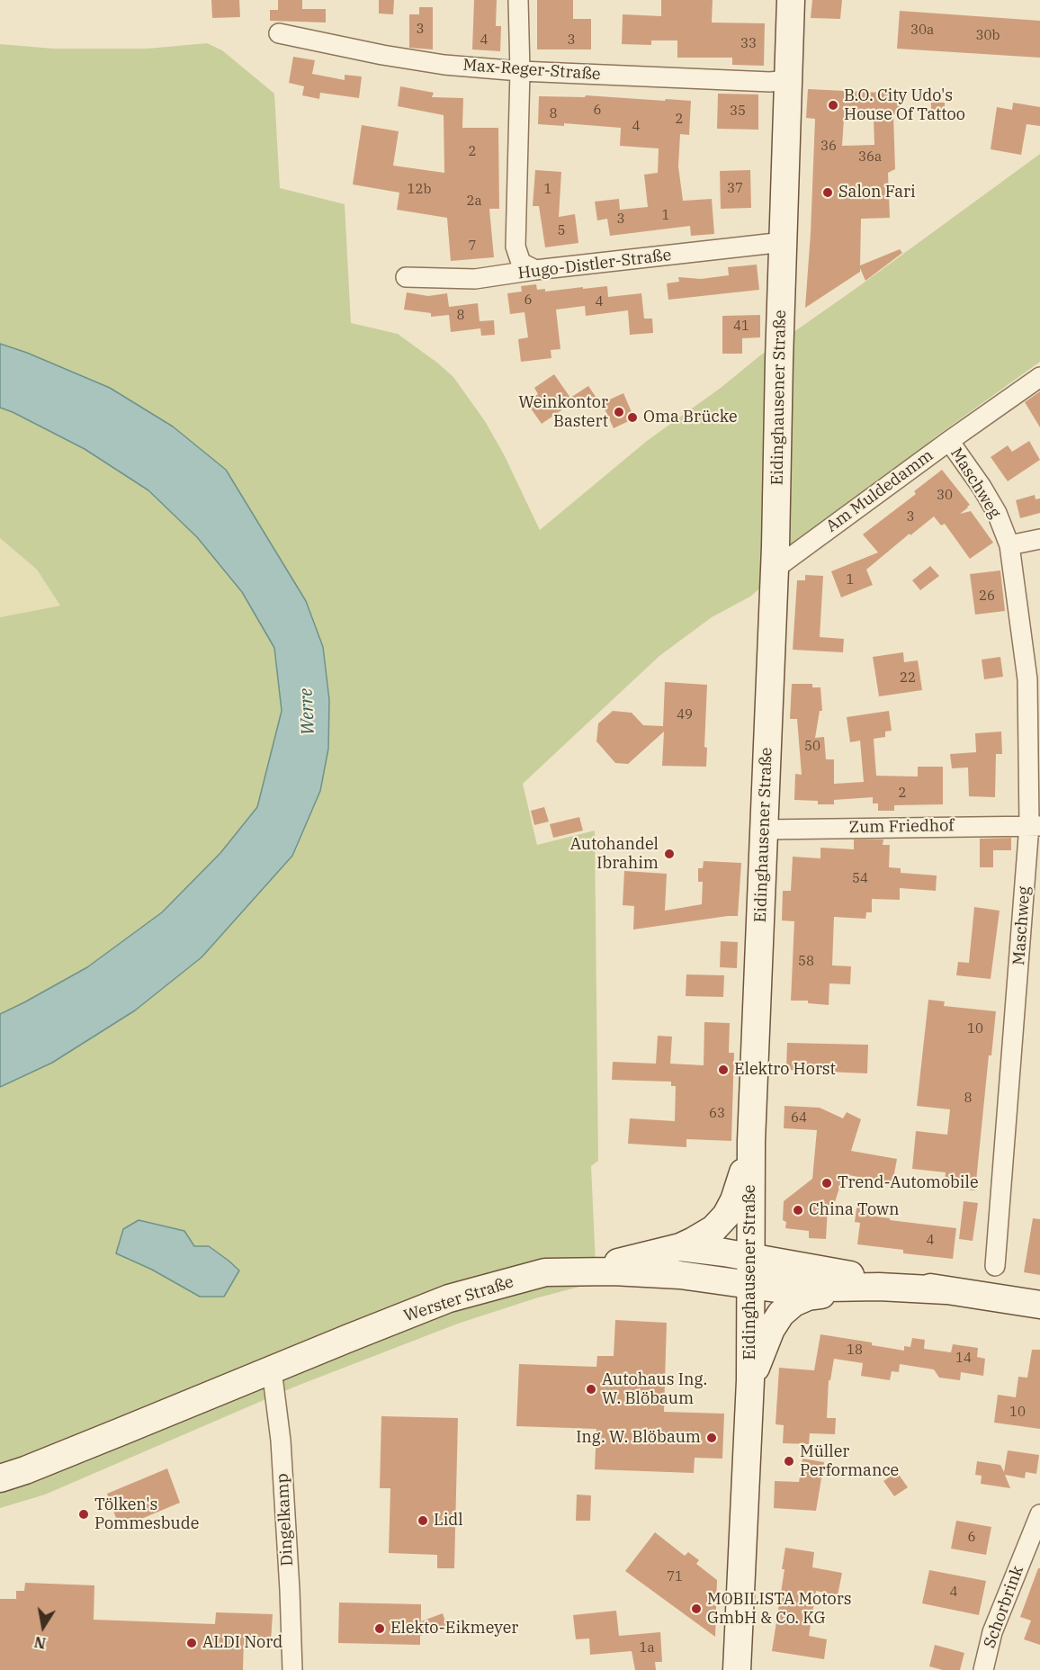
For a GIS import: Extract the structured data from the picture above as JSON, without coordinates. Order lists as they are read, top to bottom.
{
  "streets": {
    "main road": ["Eidinghausener Straße", "Werster Straße"],
    "street": [
      "Max-Reger-Straße",
      "Hugo-Distler-Straße",
      "Maschweg",
      "Am Muldedamm",
      "Zum Friedhof",
      "Dingelkamp",
      "Schorbrink"
    ]
  },
  "crossings": [
    ["Max-Reger-Straße", "Eidinghausener Straße"],
    ["Hugo-Distler-Straße", "Eidinghausener Straße"],
    ["Eidinghausener Straße", "Am Muldedamm"],
    ["Eidinghausener Straße", "Zum Friedhof"],
    ["Eidinghausener Straße", "Werster Straße"],
    ["Maschweg", "Am Muldedamm"],
    ["Maschweg", "Zum Friedhof"],
    ["Werster Straße", "Dingelkamp"]
  ],
  "water": ["Werre"],
  "places": [
    "B.O. City Udo's House Of Tattoo",
    "Salon Fari",
    "Weinkontor Bastert",
    "Oma Brücke",
    "Autohandel Ibrahim",
    "Elektro Horst",
    "Trend-Automobile",
    "China Town",
    "Autohaus Ing. W. Blöbaum",
    "Ing. W. Blöbaum",
    "Müller Performance",
    "Tölken's Pommesbude",
    "Lidl",
    "MOBILISTA Motors GmbH & Co. KG",
    "Elekto-Eikmeyer",
    "ALDI Nord"
  ],
  "house_numbers": [
    "3",
    "30a",
    "30b",
    "4",
    "3",
    "33",
    "6",
    "35",
    "8",
    "2",
    "4",
    "36",
    "2",
    "36a",
    "37",
    "12b",
    "1",
    "2a",
    "1",
    "3",
    "5",
    "7",
    "6",
    "4",
    "8",
    "41",
    "30",
    "3",
    "1",
    "26",
    "22",
    "49",
    "50",
    "2",
    "54",
    "58",
    "10",
    "8",
    "63",
    "64",
    "4",
    "18",
    "14",
    "10",
    "6",
    "71",
    "4",
    "1a"
  ],
  "north": "bottom"
}
